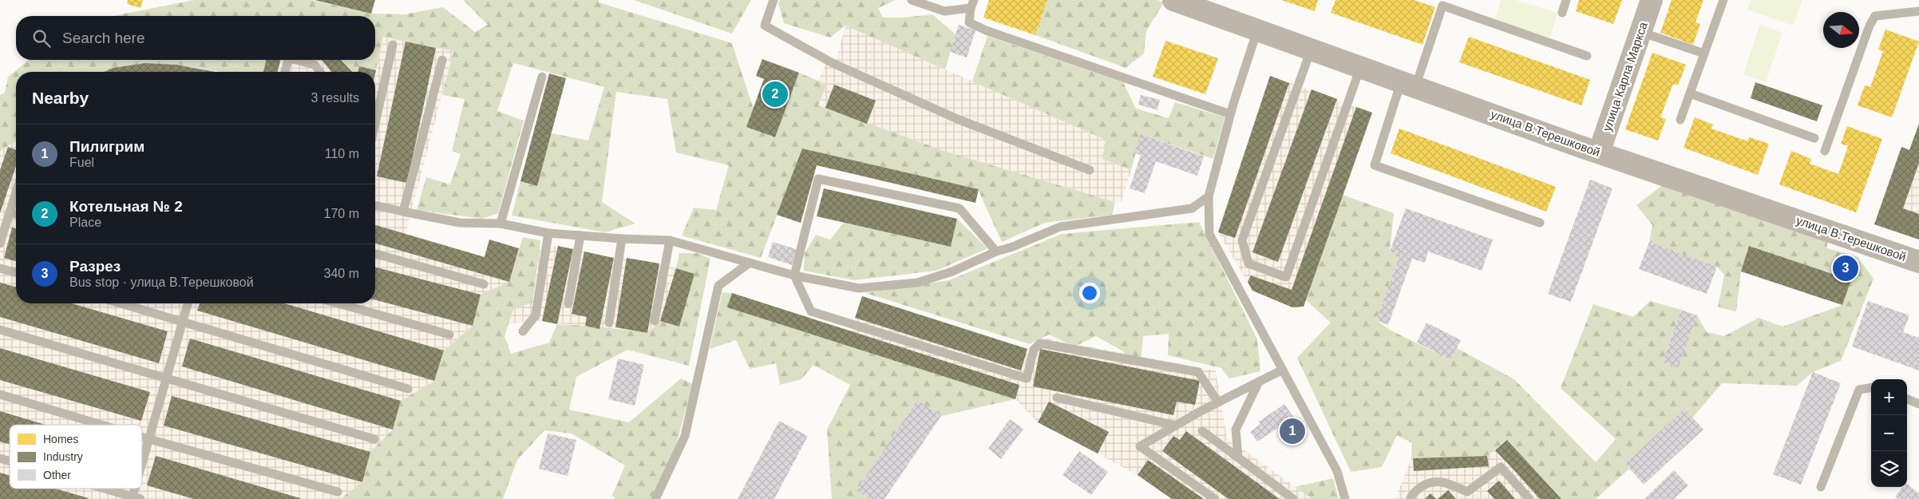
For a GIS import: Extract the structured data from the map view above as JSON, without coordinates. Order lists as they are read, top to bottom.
{
  "streets": {
    "main road": ["улица Карла Маркса", "улица В.Терешковой"]
  },
  "crossings": [
    ["улица Карла Маркса", "улица В.Терешковой"]
  ],
  "legend": ["Homes", "Industry", "Other"],
  "north": "right",
  "page": {
    "search": "Search here",
    "heading": ["Nearby", "3 results"],
    "pins": ["2", "3", "1"],
    "list": [
      {
        "mark": "1",
        "name": "Пилигрим",
        "note": "Fuel",
        "value": "110 m"
      },
      {
        "mark": "2",
        "name": "Котельная № 2",
        "note": "Place",
        "value": "170 m"
      },
      {
        "mark": "3",
        "name": "Разрез",
        "note": "Bus stop · улица В.Терешковой",
        "value": "340 m"
      }
    ],
    "map_buttons": ["+", "−"]
  }
}
